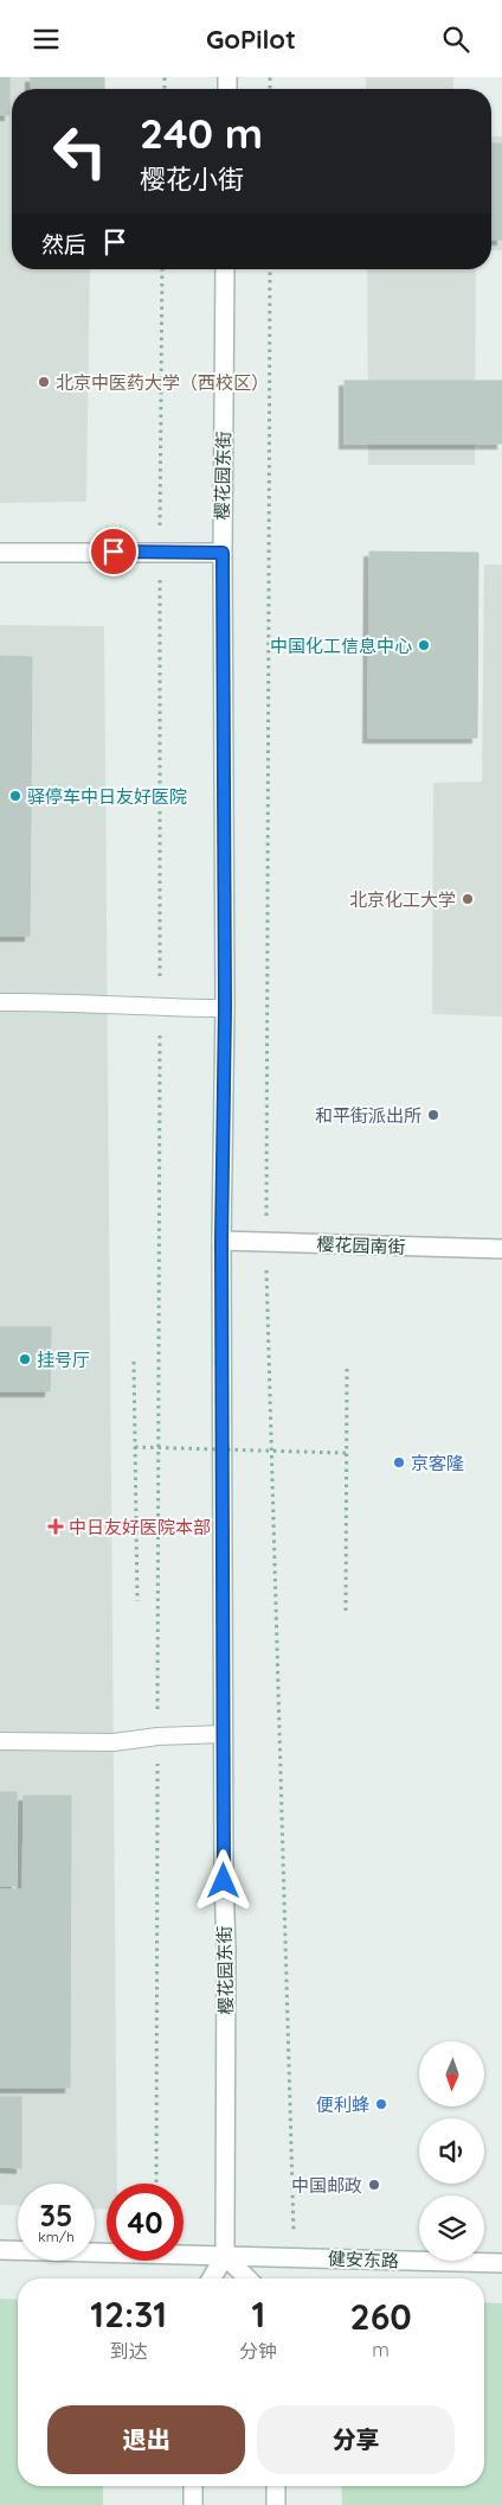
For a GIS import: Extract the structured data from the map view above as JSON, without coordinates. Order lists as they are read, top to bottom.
{
  "streets": {
    "street": ["樱花园东街", "樱花园南街", "健安东路"]
  },
  "crossings": [
    ["樱花园东街", "樱花园南街"],
    ["樱花园东街", "健安东路"]
  ],
  "places": {
    "other": [
      "北京中医药大学（西校区）",
      "中国化工信息中心",
      "驿停车中日友好医院",
      "北京化工大学",
      "和平街派出所",
      "挂号厅",
      "京客隆",
      "便利蜂",
      "中国邮政"
    ],
    "health": ["中日友好医院本部"]
  },
  "north": "bottom",
  "page": {
    "header": "GoPilot",
    "turn": ["240 m", "樱花小街"],
    "then": "然后",
    "speed": "35 km/h",
    "limit": "40",
    "eta": [
      "12:31",
      "到达",
      "1",
      "分钟",
      "260",
      "m"
    ],
    "buttons": ["退出", "分享"]
  }
}
